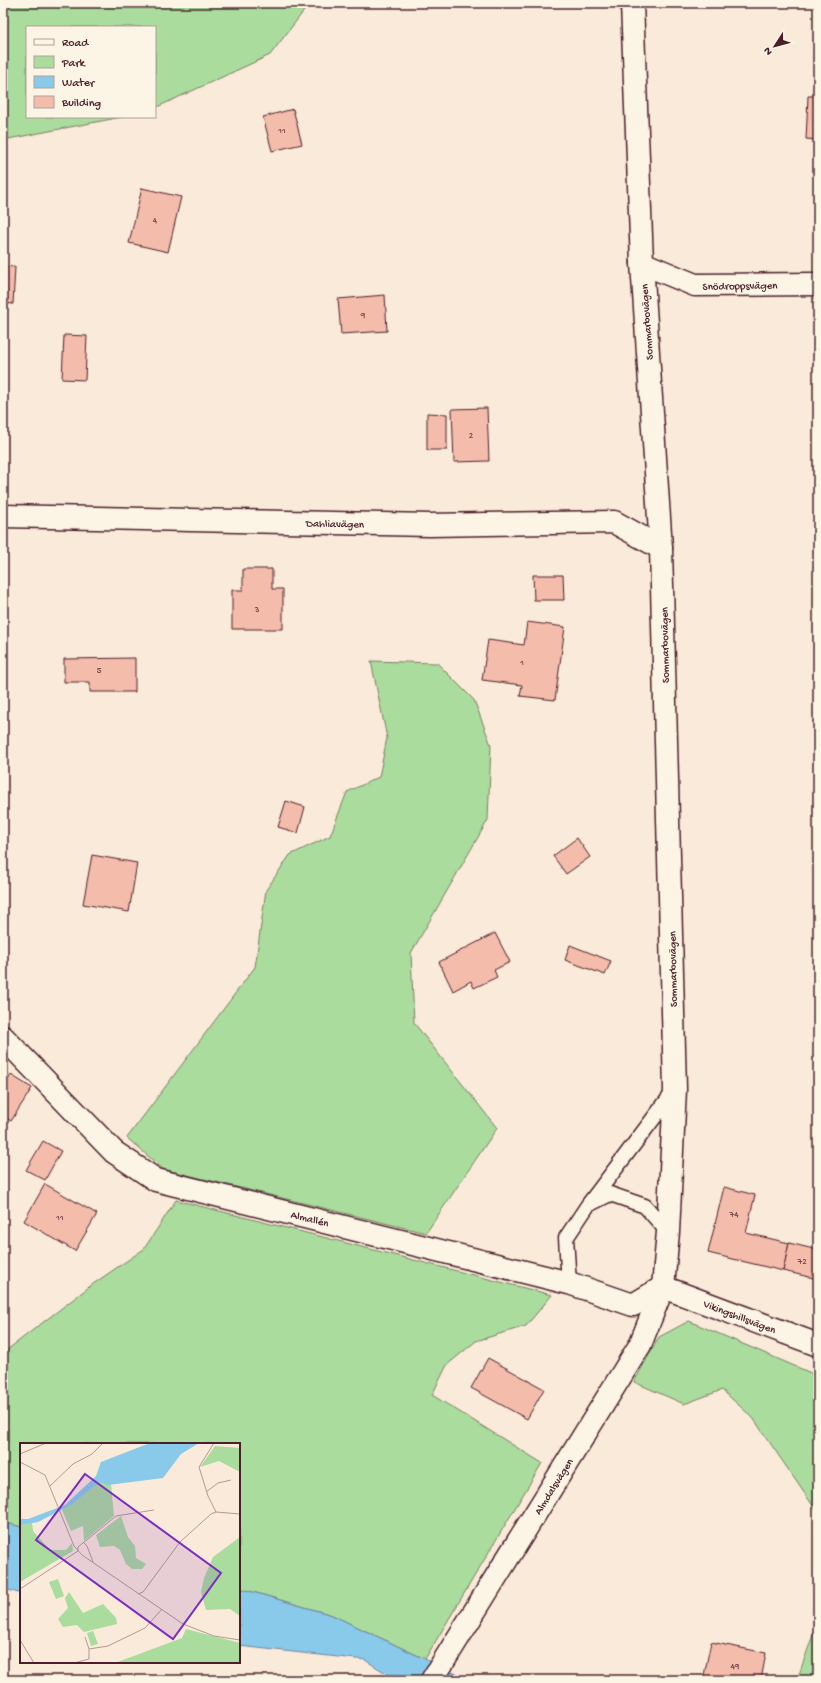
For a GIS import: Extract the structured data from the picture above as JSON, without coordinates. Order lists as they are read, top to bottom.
{
  "streets": {
    "street": [
      "Snödroppsvägen",
      "Sommarbovägen",
      "Dahliavägen",
      "Almallén",
      "Vikingshillsvägen",
      "Almdalsvägen"
    ]
  },
  "crossings": [
    ["Snödroppsvägen", "Sommarbovägen"],
    ["Sommarbovägen", "Dahliavägen"],
    ["Sommarbovägen", "Almallén"],
    ["Sommarbovägen", "Vikingshillsvägen"],
    ["Sommarbovägen", "Almdalsvägen"],
    ["Almallén", "Vikingshillsvägen"],
    ["Almallén", "Almdalsvägen"],
    ["Vikingshillsvägen", "Almdalsvägen"]
  ],
  "house_numbers": [
    "11",
    "4",
    "9",
    "2",
    "3",
    "1",
    "5",
    "74",
    "11",
    "72",
    "49"
  ],
  "legend": [
    "Road",
    "Park",
    "Water",
    "Building"
  ],
  "north": "bottom left"
}
